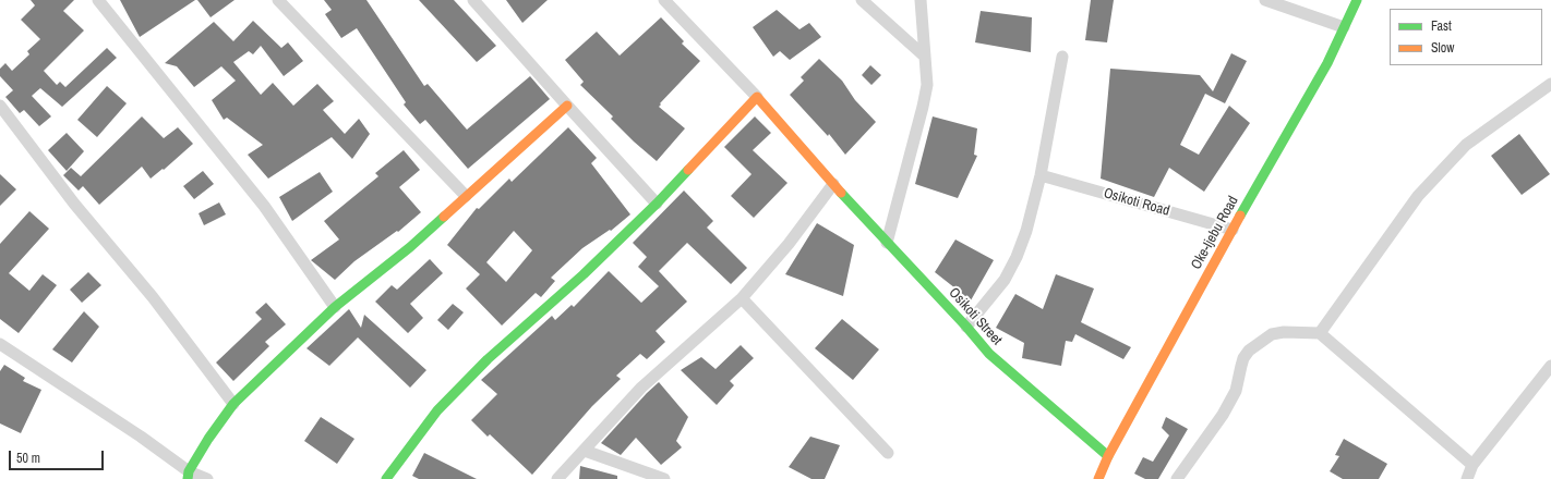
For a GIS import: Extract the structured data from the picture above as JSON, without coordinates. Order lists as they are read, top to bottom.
{
  "streets": {
    "street": ["Osikoti Road", "Oke-Ijebu Road", "Osikoti Street"]
  },
  "crossings": [
    ["Osikoti Road", "Oke-Ijebu Road"],
    ["Oke-Ijebu Road", "Osikoti Street"]
  ],
  "legend": ["Fast", "Slow"],
  "scale_bar": "50 m"
}
